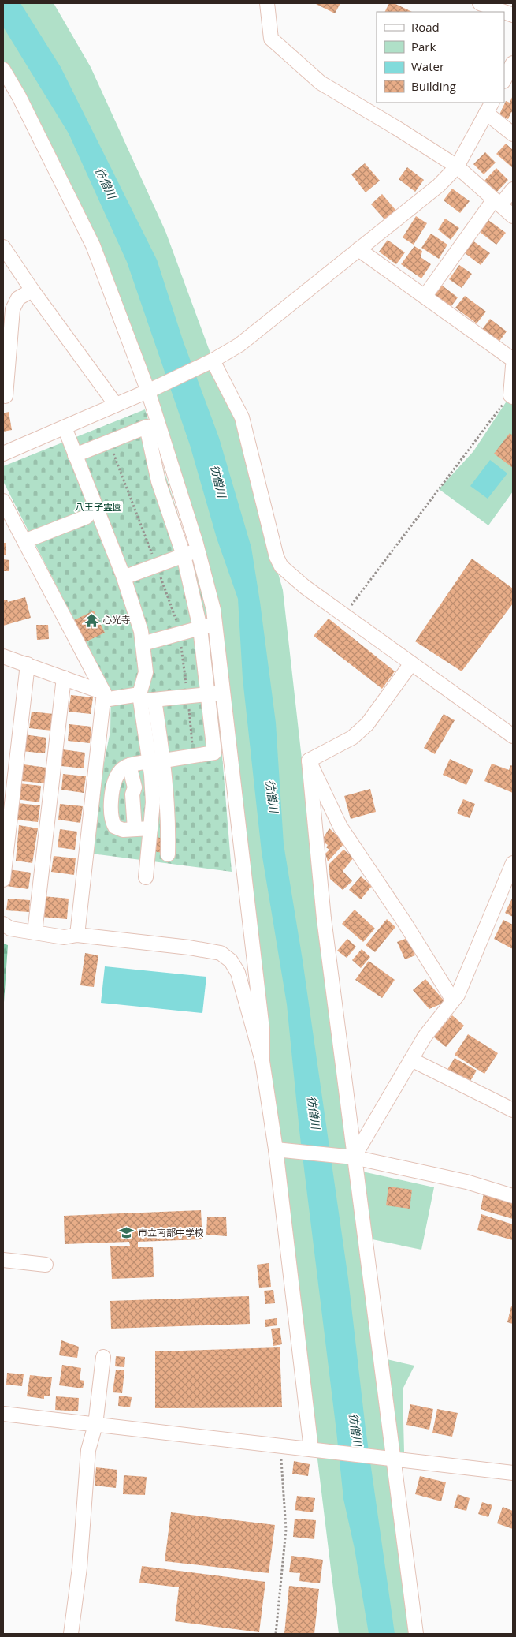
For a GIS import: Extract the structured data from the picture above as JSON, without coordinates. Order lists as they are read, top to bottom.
{
  "water": ["彷僧川"],
  "parks": ["八王子霊園"],
  "places": {
    "temple": ["心光寺"],
    "school or university": ["市立南部中学校"]
  },
  "legend": [
    "Road",
    "Park",
    "Water",
    "Building"
  ]
}
